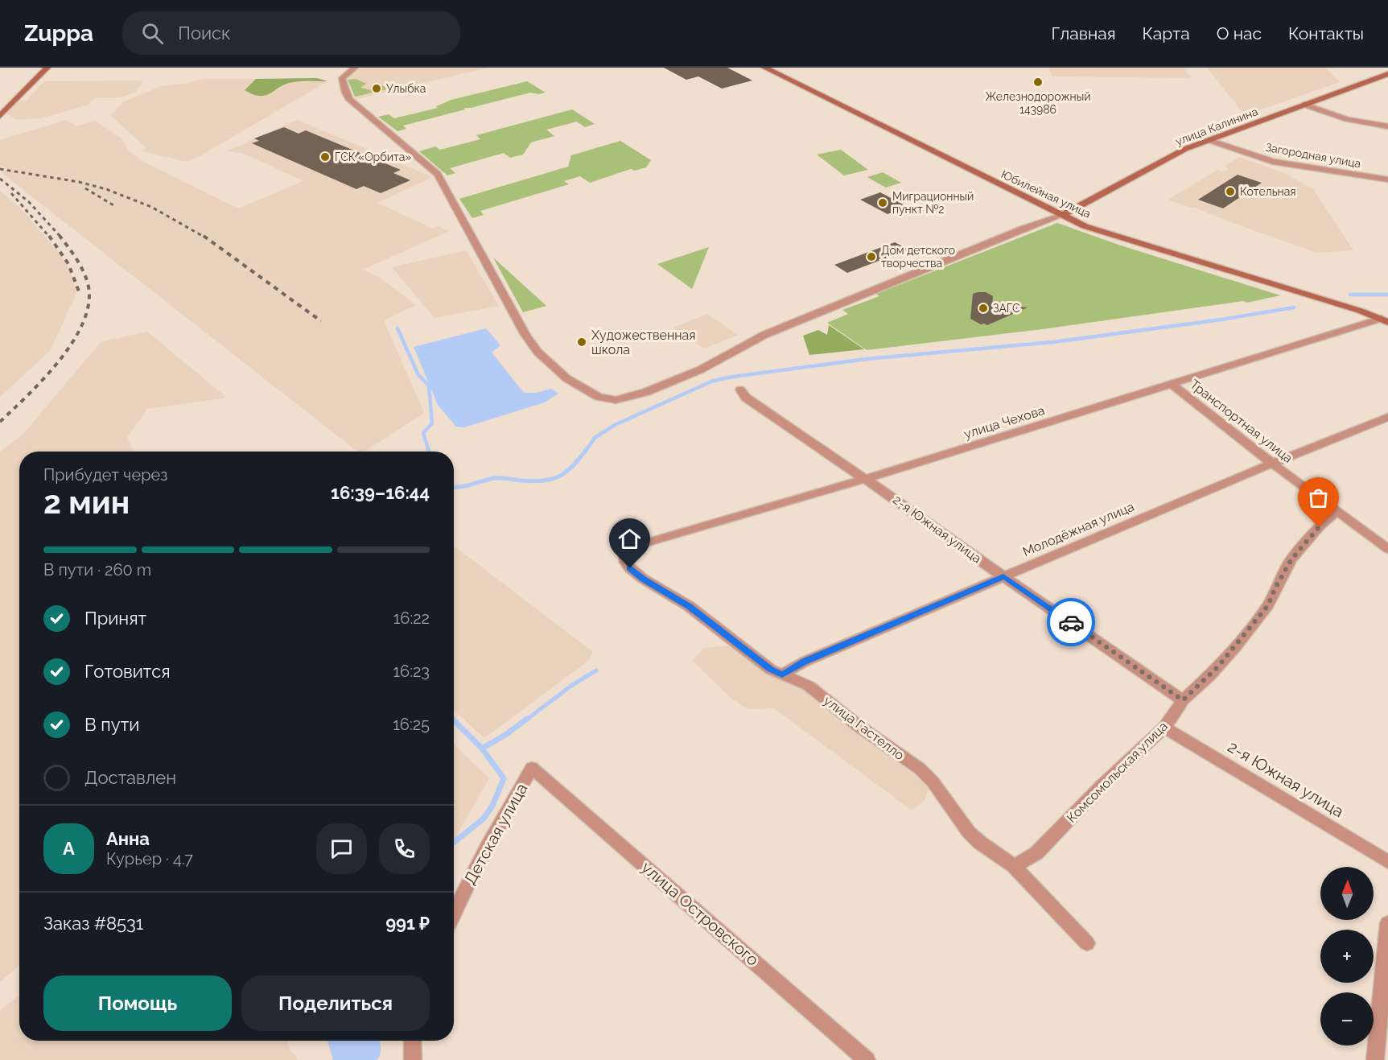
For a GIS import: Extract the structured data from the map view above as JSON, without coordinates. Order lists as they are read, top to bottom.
{
  "streets": {
    "main road": ["улица Калинина", "Юбилейная улица"],
    "street": [
      "Загородная улица",
      "Транспортная улица",
      "улица Чехова",
      "2-я Южная улица",
      "Молодёжная улица",
      "улица Гастелло",
      "Комсомольская улица",
      "Детская улица",
      "улица Островского"
    ]
  },
  "crossings": [
    ["улица Калинина", "Загородная улица"],
    ["улица Калинина", "Юбилейная улица"],
    ["Юбилейная улица", "улица Чехова"],
    ["Транспортная улица", "улица Чехова"],
    ["Транспортная улица", "Молодёжная улица"],
    ["Транспортная улица", "Комсомольская улица"],
    ["улица Чехова", "2-я Южная улица"],
    ["улица Чехова", "улица Гастелло"],
    ["2-я Южная улица", "Молодёжная улица"],
    ["2-я Южная улица", "Комсомольская улица"],
    ["Молодёжная улица", "улица Гастелло"],
    ["улица Гастелло", "Комсомольская улица"],
    ["Детская улица", "улица Островского"]
  ],
  "places": [
    "Железнодорожный 143986",
    "Улыбка",
    "ГСК «Орбита»",
    "Котельная",
    "Миграционный пункт №2",
    "Дом детского творчества",
    "ЗАГС",
    "Художественная школа"
  ],
  "north": "top",
  "page": {
    "header": "Zuppa",
    "search": "Поиск",
    "nav": [
      "Главная",
      "Карта",
      "О нас",
      "Контакты"
    ],
    "heading": ["2 мин", "Прибудет через", "16:39–16:44"],
    "panel": [
      "Анна",
      "Курьер · 4.7",
      "Заказ #8531",
      "991 ₽"
    ],
    "bar": "В пути · 260 m",
    "list": [
      ["Принят", "16:22"],
      ["Готовится", "16:23"],
      ["В пути", "16:25"],
      "Доставлен"
    ],
    "round": "А",
    "map_buttons": ["+", "−"],
    "buttons": ["Помощь", "Поделиться"]
  }
}
